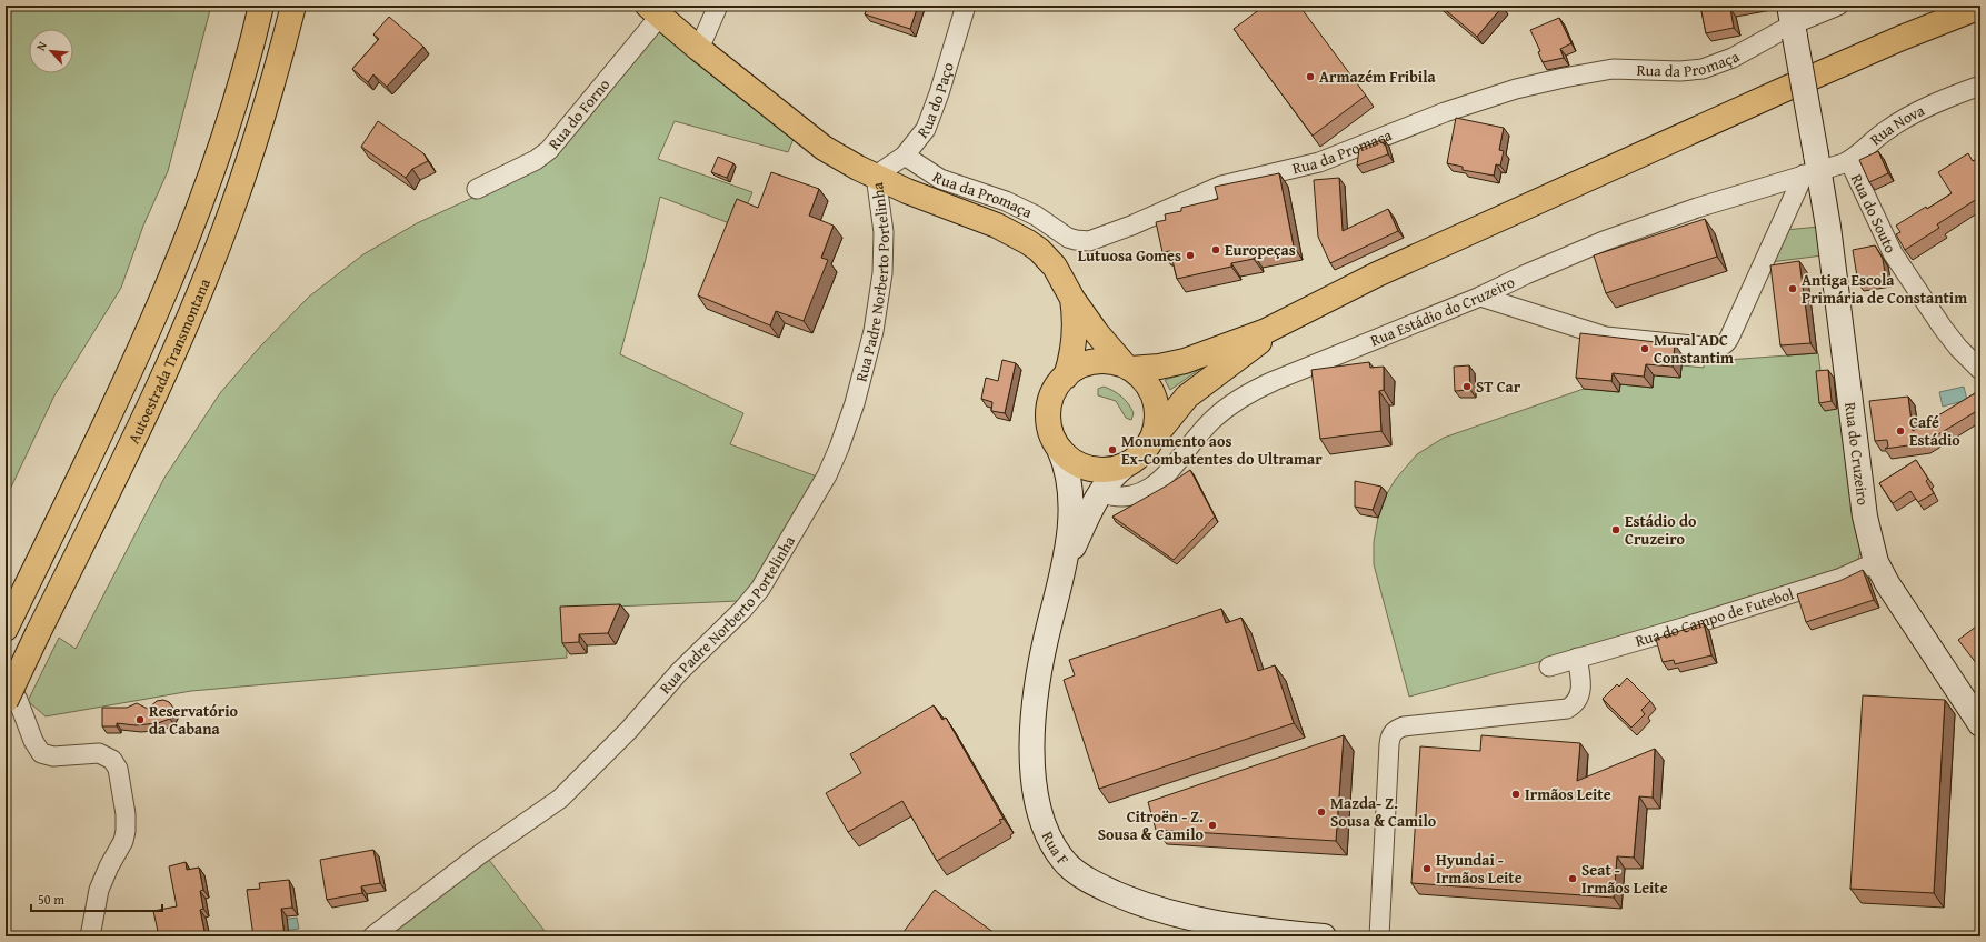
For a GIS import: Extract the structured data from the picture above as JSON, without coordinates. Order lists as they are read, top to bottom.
{
  "streets": {
    "main road": ["Autoestrada Transmontana"],
    "street": [
      "Rua da Promaça",
      "Rua do Paço",
      "Rua do Forno",
      "Rua Nova",
      "Rua do Souto",
      "Rua Padre Norberto Portelinha",
      "Rua Estádio do Cruzeiro",
      "Rua do Cruzeiro",
      "Rua do Campo de Futebol",
      "Rua F"
    ]
  },
  "crossings": [
    ["Rua da Promaça", "Rua do Paço"],
    ["Rua da Promaça", "Rua do Cruzeiro"],
    ["Rua do Paço", "Rua Padre Norberto Portelinha"],
    ["Rua Nova", "Rua do Souto"],
    ["Rua Nova", "Rua Estádio do Cruzeiro"],
    ["Rua Nova", "Rua do Cruzeiro"],
    ["Rua Estádio do Cruzeiro", "Rua do Cruzeiro"],
    ["Rua do Cruzeiro", "Rua do Campo de Futebol"]
  ],
  "places": [
    "Armazém Fribila",
    "Europeças",
    "Lutuosa Gomes",
    "Antiga Escola Primária de Constantim",
    "Mural ADC Constantim",
    "ST Car",
    "Café Estádio",
    "Monumento aos Ex-Combatentes do Ultramar",
    "Estádio do Cruzeiro",
    "Reservatório da Cabana",
    "Irmãos Leite",
    "Mazda- Z. Sousa & Camilo",
    "Citroën - Z. Sousa & Camilo",
    "Hyundai - Irmãos Leite",
    "Seat - Irmãos Leite"
  ],
  "scale_bar": "50 m",
  "north": "top left"
}
